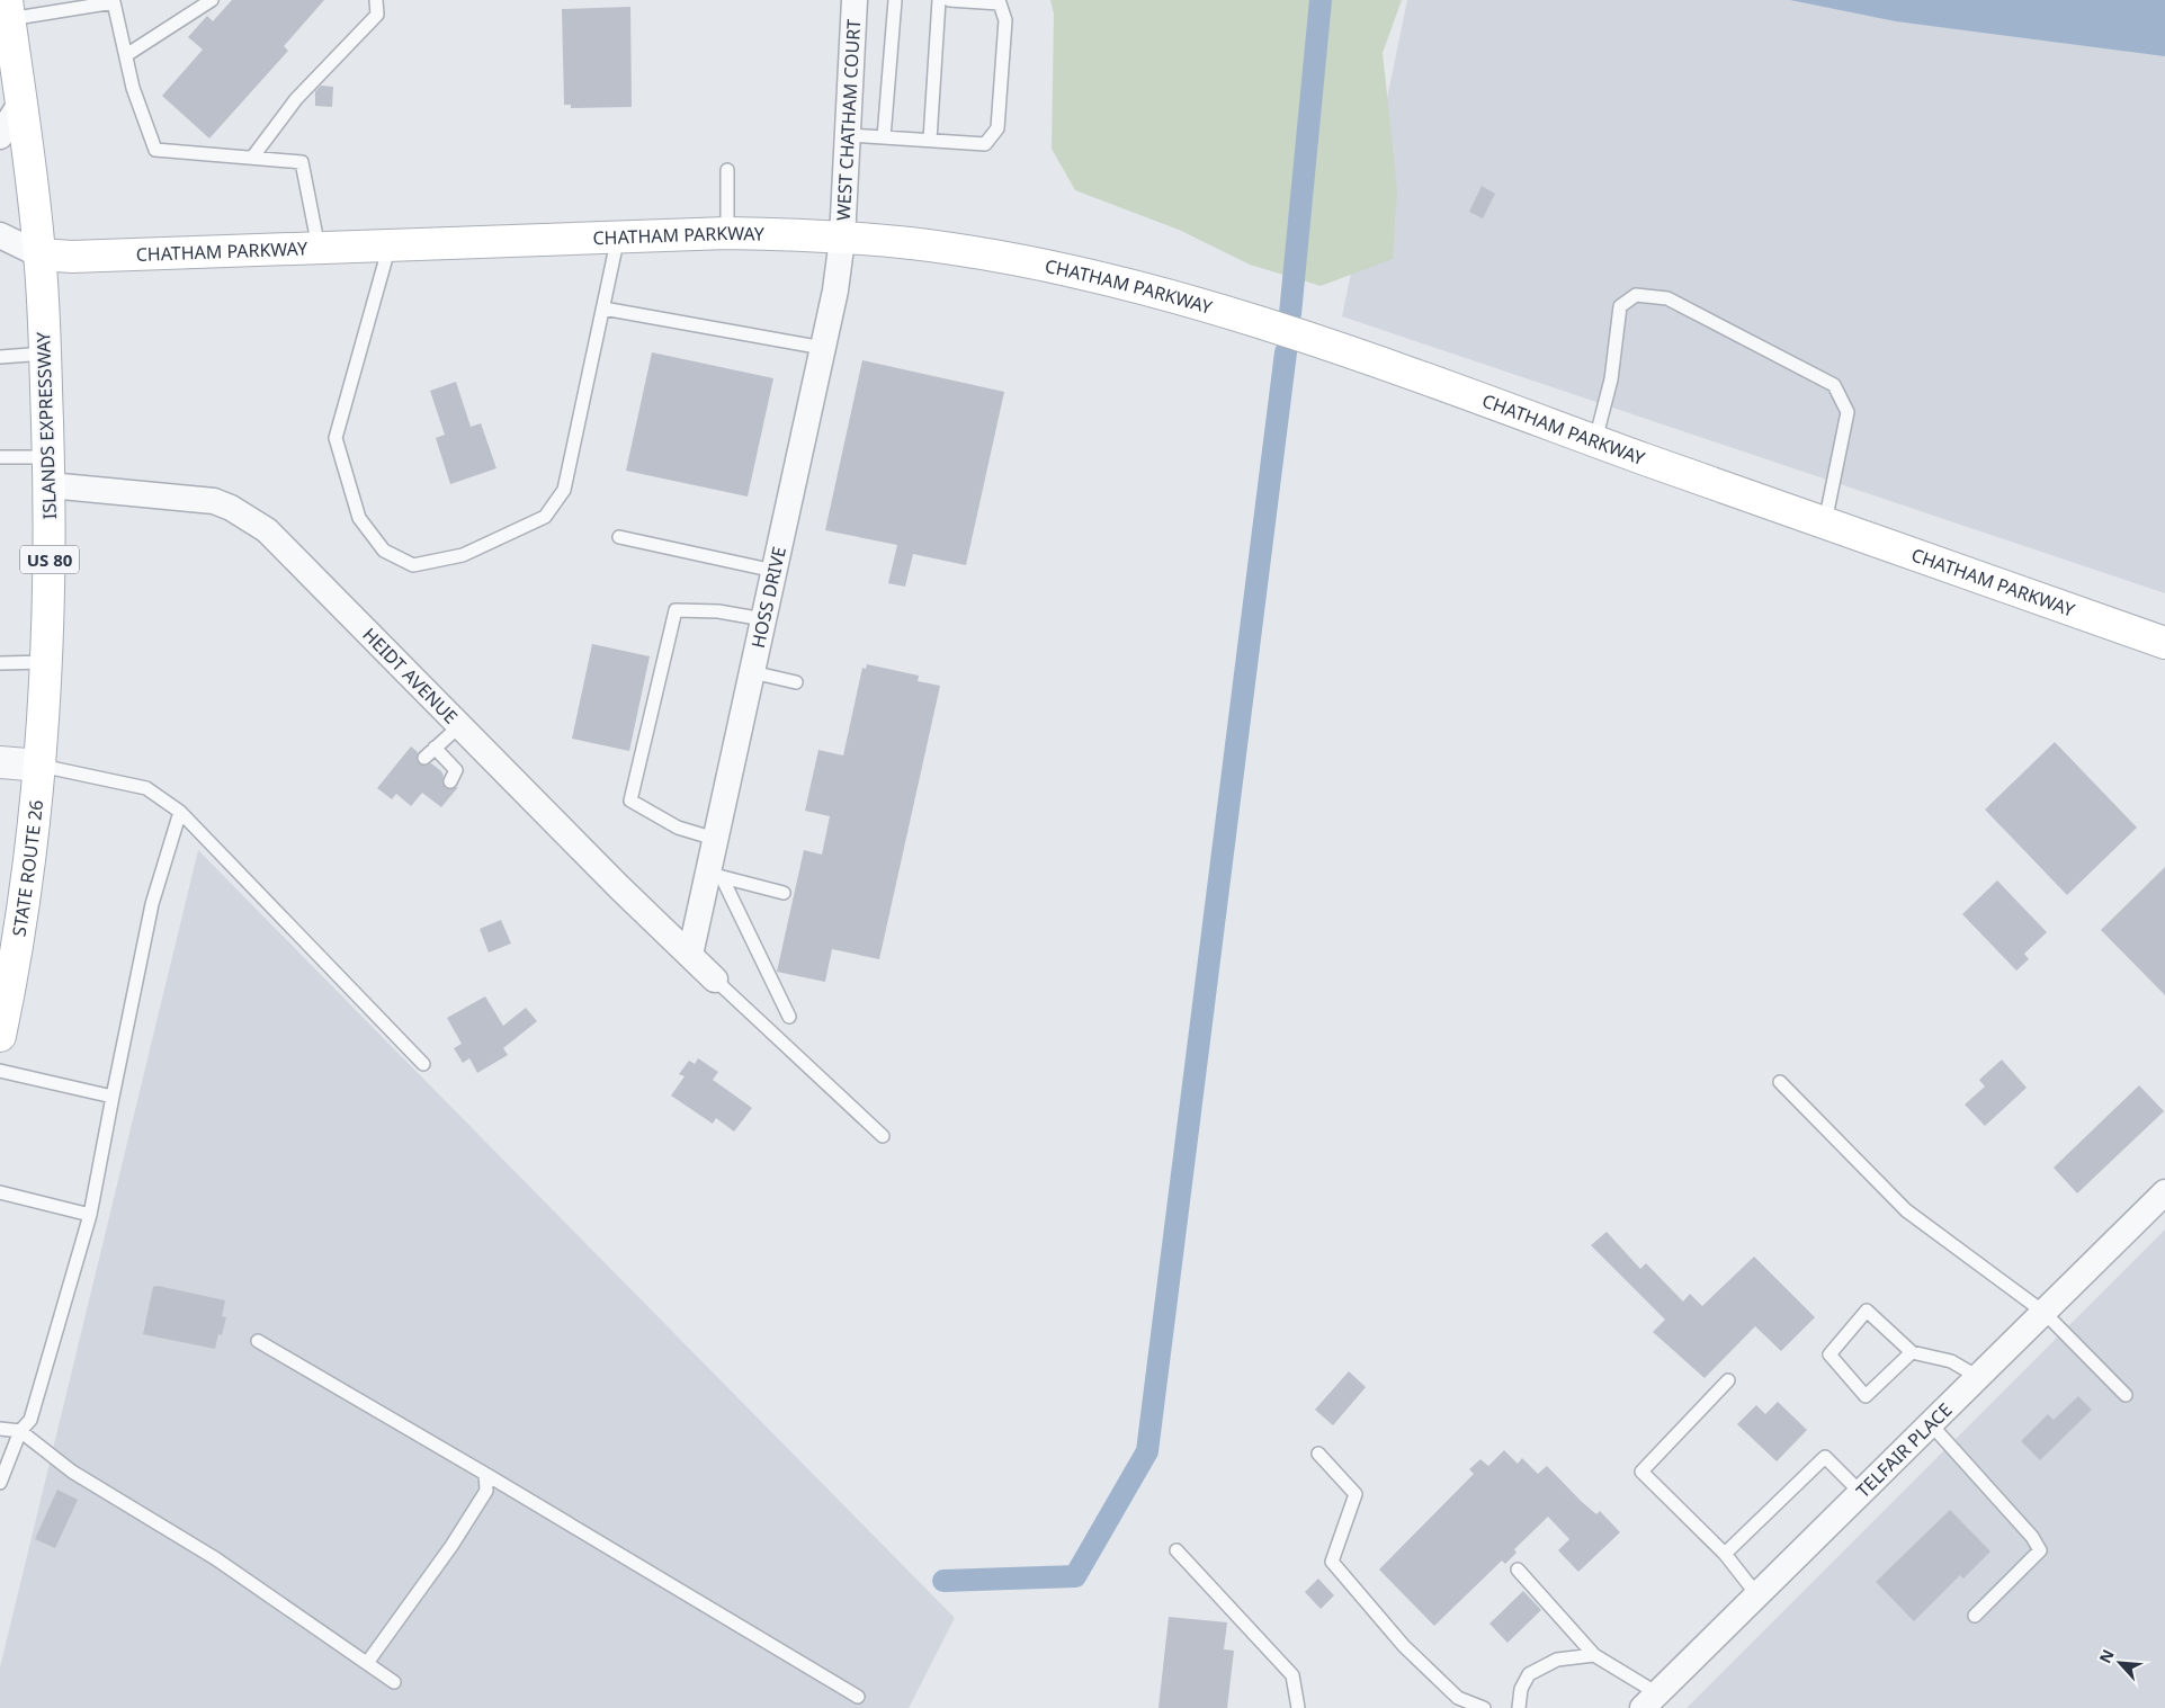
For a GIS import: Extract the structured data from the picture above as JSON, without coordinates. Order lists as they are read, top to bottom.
{
  "streets": {
    "main road": [
      "CHATHAM PARKWAY",
      "ISLANDS EXPRESSWAY",
      "US 80",
      "STATE ROUTE 26"
    ],
    "street": [
      "WEST CHATHAM COURT",
      "HOSS DRIVE",
      "HEIDT AVENUE",
      "TELFAIR PLACE"
    ]
  },
  "crossings": [
    ["WEST CHATHAM COURT", "CHATHAM PARKWAY"],
    ["WEST CHATHAM COURT", "HOSS DRIVE"],
    ["CHATHAM PARKWAY", "ISLANDS EXPRESSWAY"],
    ["CHATHAM PARKWAY", "US 80"],
    ["CHATHAM PARKWAY", "HOSS DRIVE"],
    ["ISLANDS EXPRESSWAY", "US 80"],
    ["ISLANDS EXPRESSWAY", "HEIDT AVENUE"],
    ["ISLANDS EXPRESSWAY", "STATE ROUTE 26"],
    ["HOSS DRIVE", "HEIDT AVENUE"]
  ],
  "north": "top left"
}
